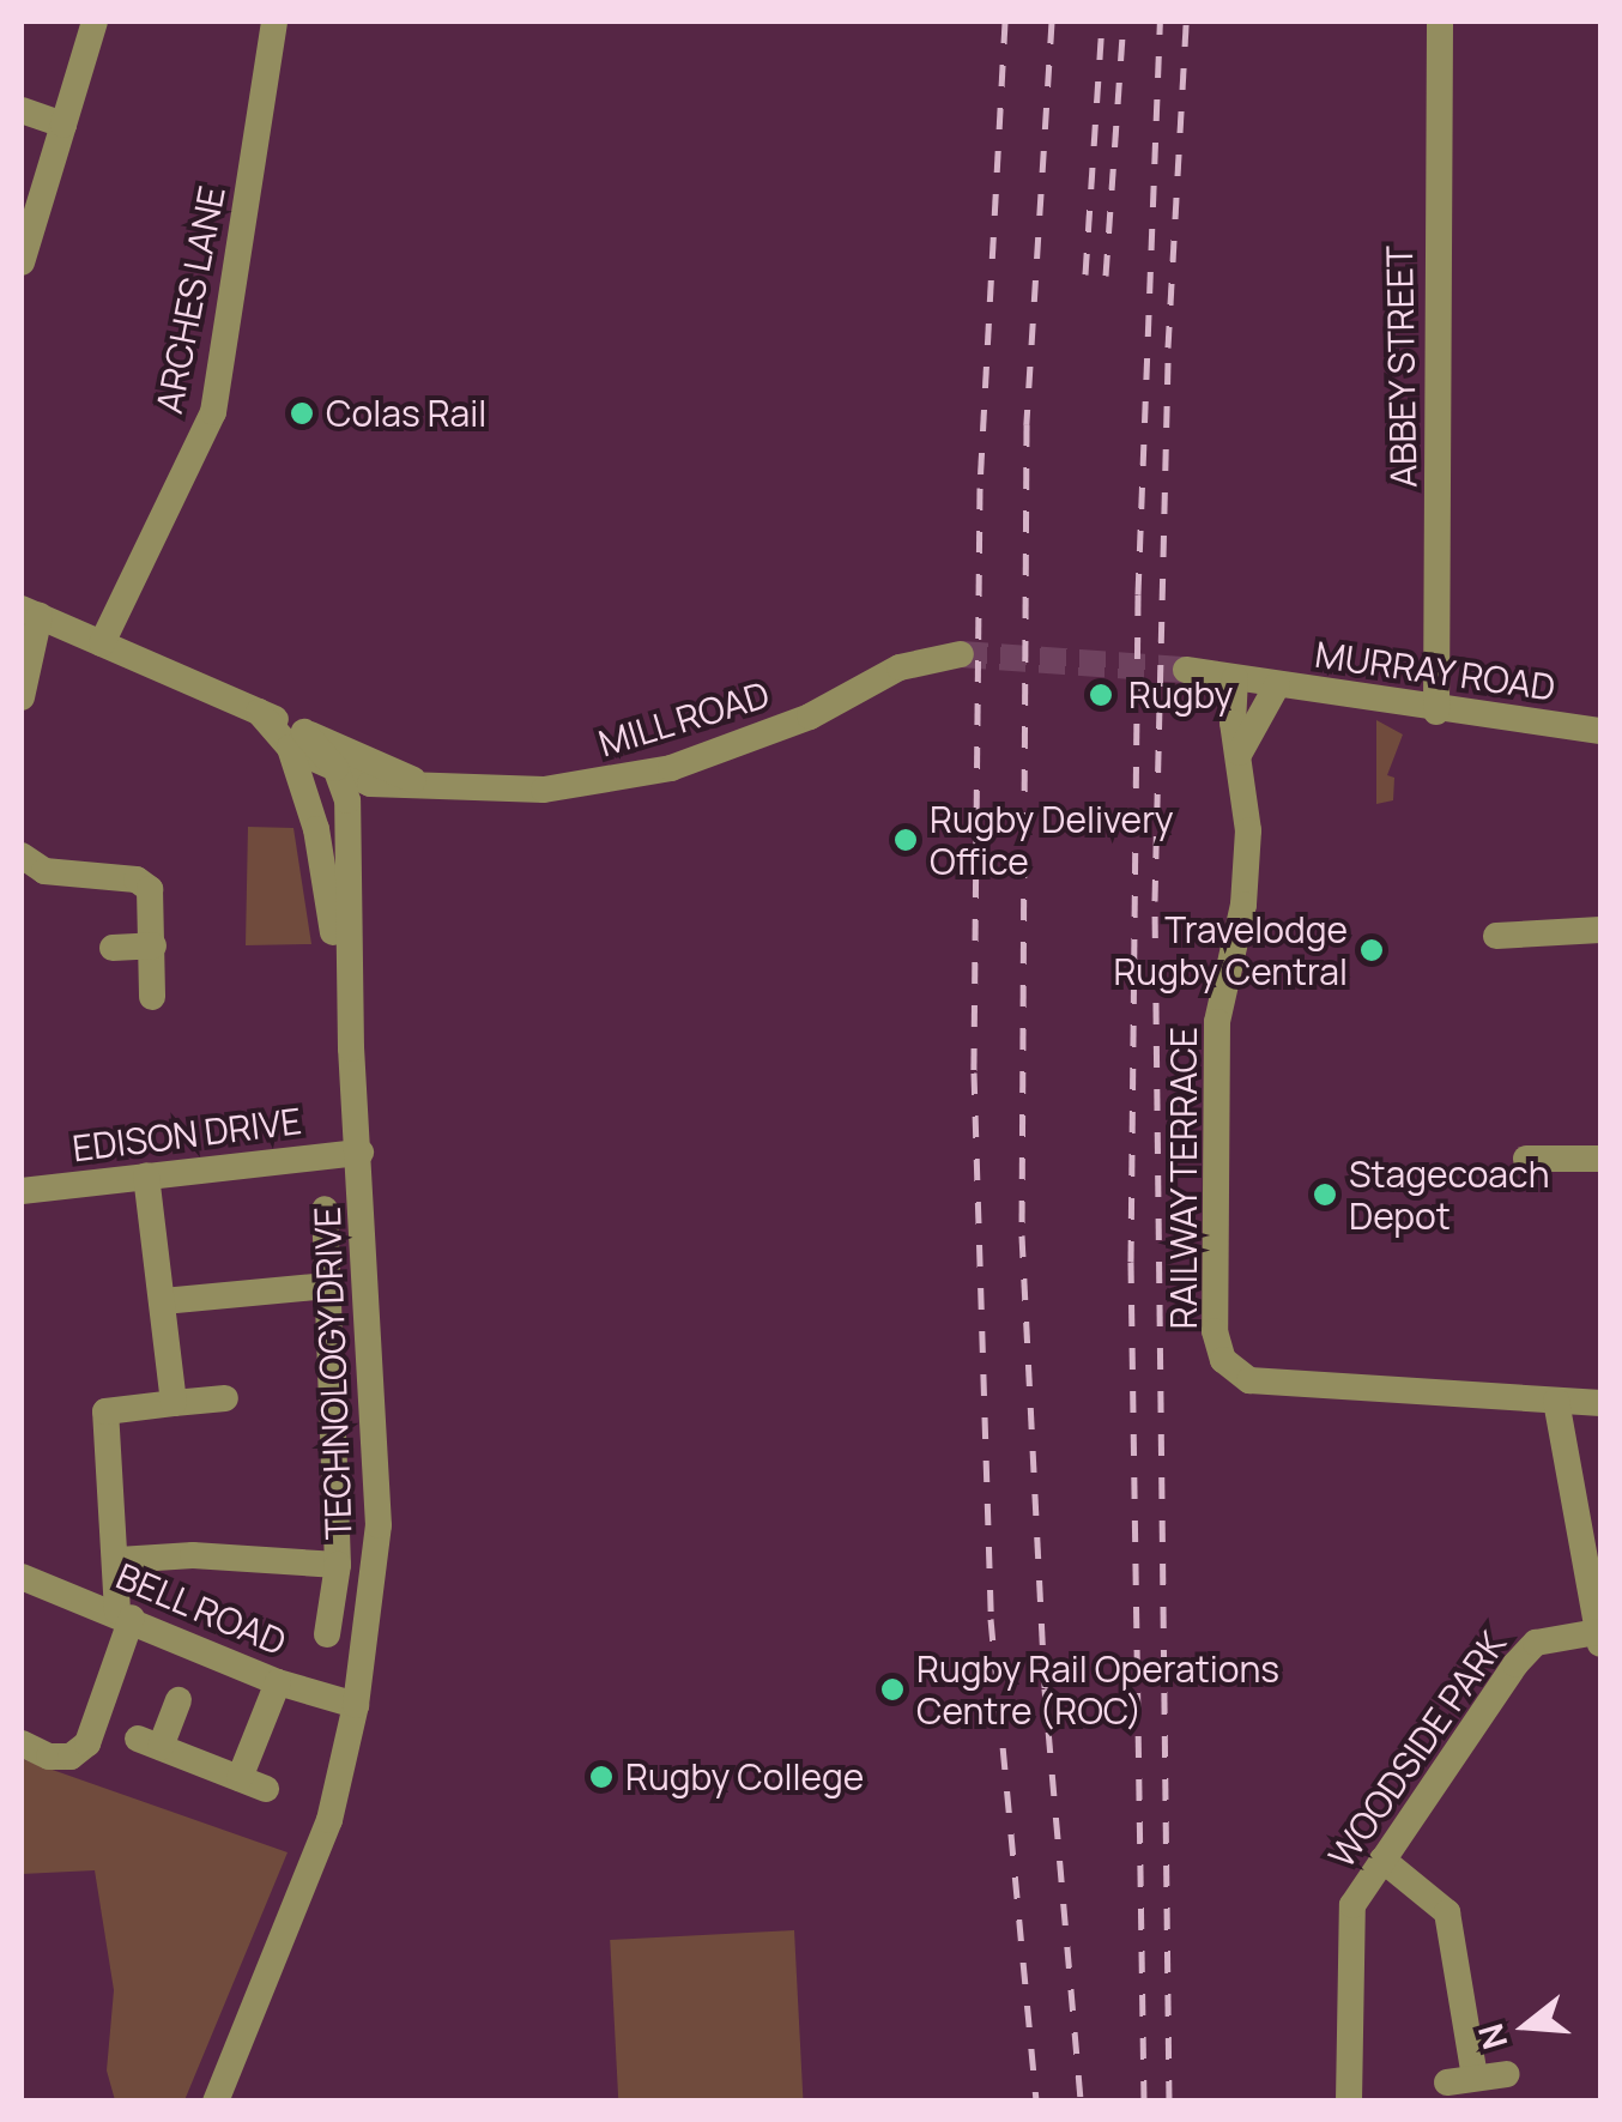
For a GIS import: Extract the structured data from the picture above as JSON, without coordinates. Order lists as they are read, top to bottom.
{
  "streets": {
    "street": [
      "ARCHES LANE",
      "ABBEY STREET",
      "MURRAY ROAD",
      "MILL ROAD",
      "EDISON DRIVE",
      "RAILWAY TERRACE",
      "TECHNOLOGY DRIVE",
      "BELL ROAD",
      "WOODSIDE PARK"
    ]
  },
  "crossings": [
    ["ABBEY STREET", "MURRAY ROAD"],
    ["MURRAY ROAD", "RAILWAY TERRACE"],
    ["EDISON DRIVE", "TECHNOLOGY DRIVE"],
    ["TECHNOLOGY DRIVE", "BELL ROAD"]
  ],
  "places": [
    "Colas Rail",
    "Rugby",
    "Rugby Delivery Office",
    "Travelodge Rugby Central",
    "Stagecoach Depot",
    "Rugby Rail Operations Centre (ROC)",
    "Rugby College"
  ],
  "north": "left"
}
